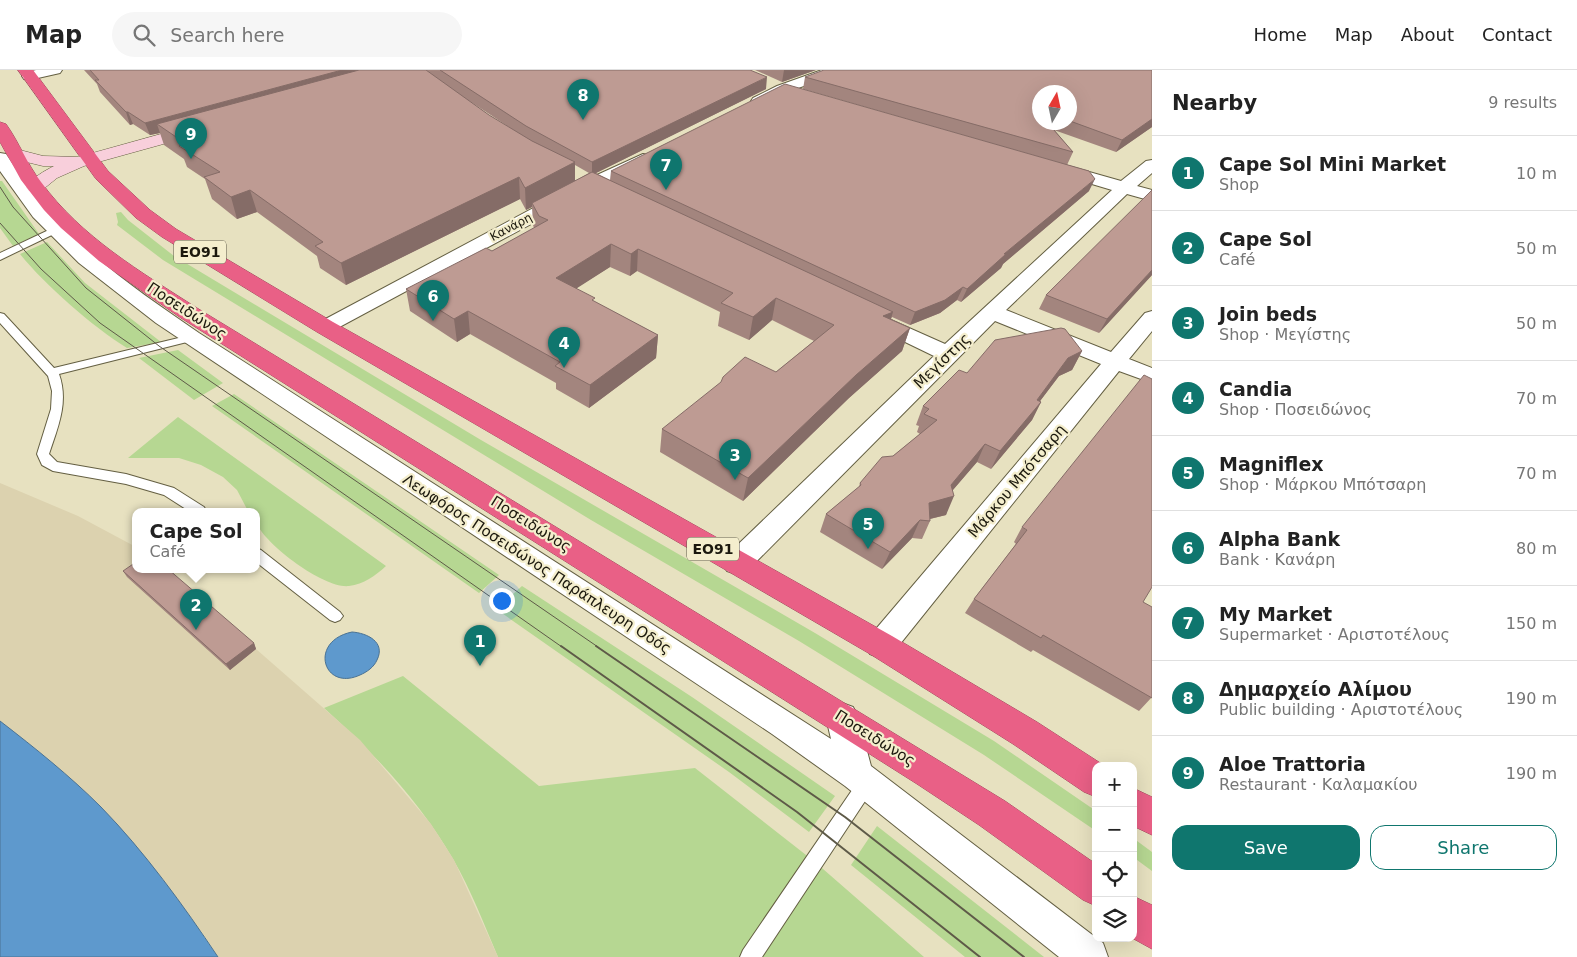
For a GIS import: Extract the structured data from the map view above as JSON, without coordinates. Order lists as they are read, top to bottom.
{
  "streets": {
    "highway": ["ΕΟ91", "Ποσειδώνος"],
    "street": [
      "Κανάρη",
      "Μεγίστης",
      "Μάρκου Μπότσαρη",
      "Λεωφόρος Ποσειδώνος Παράπλευρη Οδός"
    ]
  },
  "crossings": [
    ["Κανάρη", "ΕΟ91"],
    ["ΕΟ91", "Μεγίστης"],
    ["ΕΟ91", "Μάρκου Μπότσαρη"],
    ["Ποσειδώνος", "Λεωφόρος Ποσειδώνος Παράπλευρη Οδός"]
  ],
  "north": "top",
  "page": {
    "header": "Map",
    "search": "Search here",
    "nav": [
      "Home",
      "Map",
      "About",
      "Contact"
    ],
    "heading": ["Nearby", "9 results"],
    "pins": [
      "8",
      "9",
      "7",
      "6",
      "4",
      "3",
      "5",
      "2",
      "1"
    ],
    "list": [
      {
        "mark": "1",
        "name": "Cape Sol Mini Market",
        "note": "Shop",
        "value": "10 m"
      },
      {
        "mark": "2",
        "name": "Cape Sol",
        "note": "Café",
        "value": "50 m"
      },
      {
        "mark": "3",
        "name": "Join beds",
        "note": "Shop · Μεγίστης",
        "value": "50 m"
      },
      {
        "mark": "4",
        "name": "Candia",
        "note": "Shop · Ποσειδώνος",
        "value": "70 m"
      },
      {
        "mark": "5",
        "name": "Magniflex",
        "note": "Shop · Μάρκου Μπότσαρη",
        "value": "70 m"
      },
      {
        "mark": "6",
        "name": "Alpha Bank",
        "note": "Bank · Κανάρη",
        "value": "80 m"
      },
      {
        "mark": "7",
        "name": "My Market",
        "note": "Supermarket · Αριστοτέλους",
        "value": "150 m"
      },
      {
        "mark": "8",
        "name": "Δημαρχείο Αλίμου",
        "note": "Public building · Αριστοτέλους",
        "value": "190 m"
      },
      {
        "mark": "9",
        "name": "Aloe Trattoria",
        "note": "Restaurant · Καλαμακίου",
        "value": "190 m"
      }
    ],
    "popup": ["Cape Sol", "Café"],
    "map_buttons": ["+", "−"],
    "buttons": ["Save", "Share"]
  }
}
